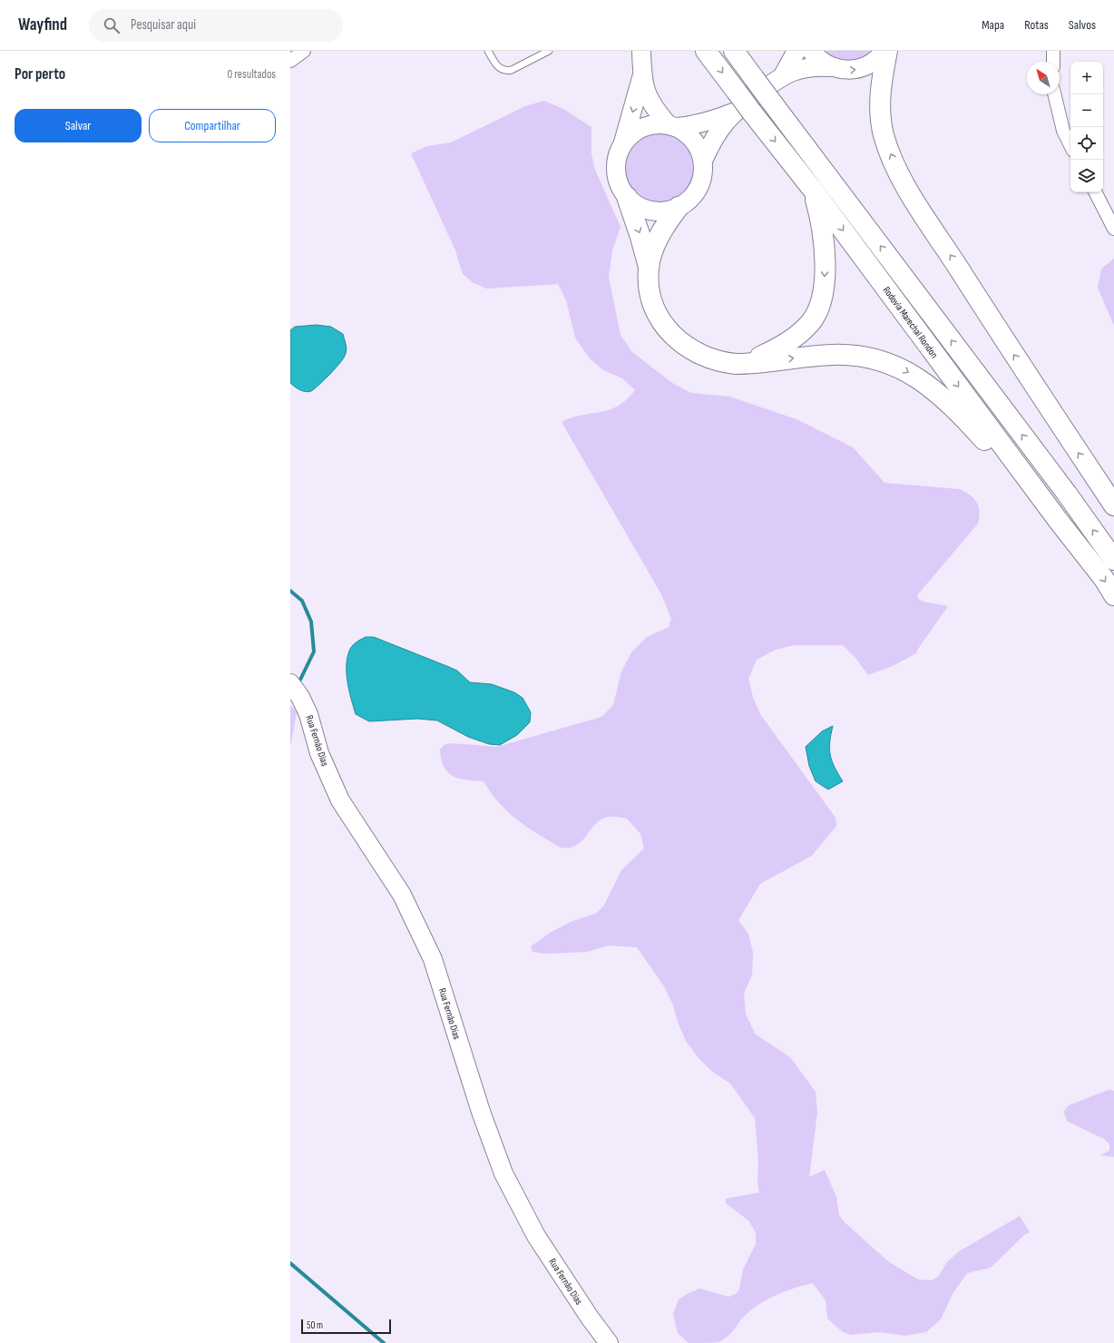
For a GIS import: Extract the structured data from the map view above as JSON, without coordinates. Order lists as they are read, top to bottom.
{
  "streets": {
    "highway": ["Rodovia Marechal Rondon"],
    "main road": ["Rua Fernão Dias"]
  },
  "scale_bar": "50 m",
  "north": "top left",
  "page": {
    "header": "Wayfind",
    "search": "Pesquisar aqui",
    "nav": ["Mapa", "Rotas", "Salvos"],
    "heading": ["Por perto", "0 resultados"],
    "map_buttons": ["+", "−"],
    "buttons": ["Salvar", "Compartilhar"],
    "scale": "50 m"
  }
}
